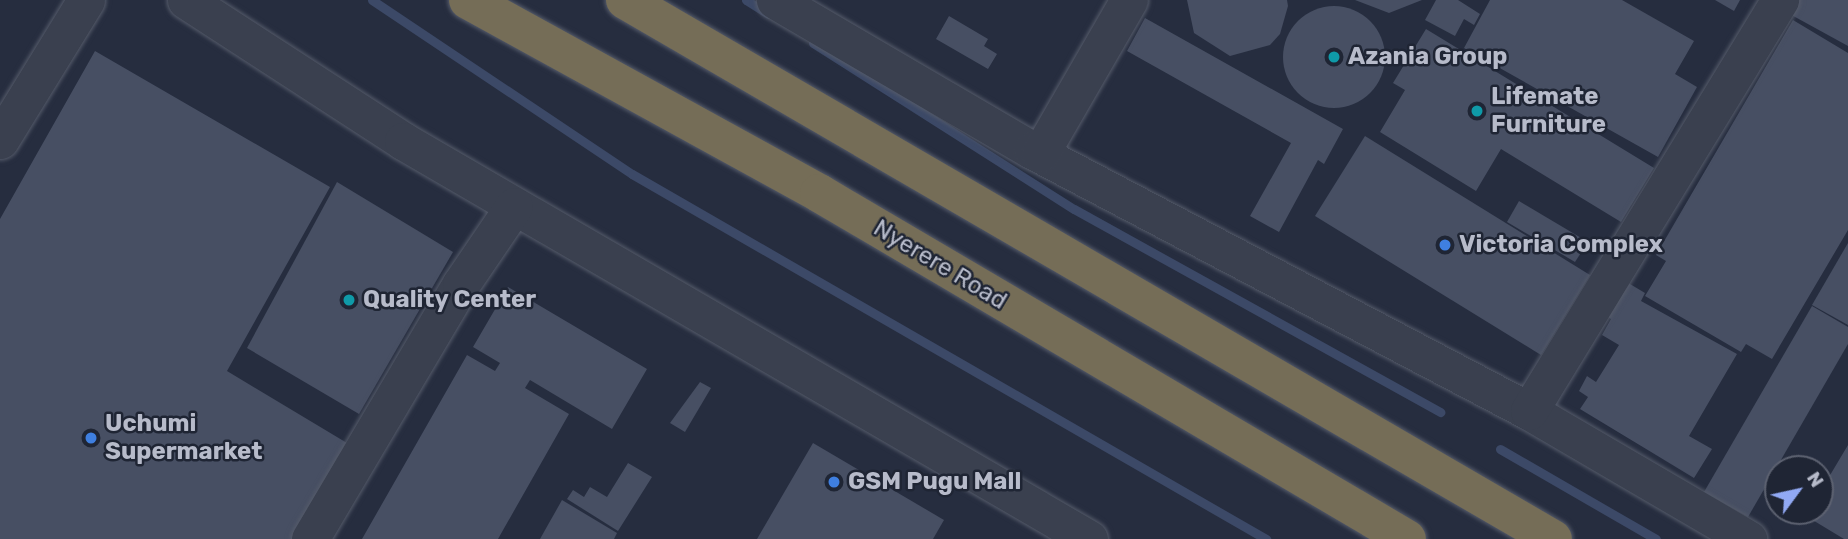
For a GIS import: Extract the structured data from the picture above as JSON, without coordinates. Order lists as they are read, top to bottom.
{
  "streets": {
    "highway": ["Nyerere Road"]
  },
  "places": [
    "Azania Group",
    "Lifemate Furniture",
    "Victoria Complex",
    "Quality Center",
    "Uchumi Supermarket",
    "GSM Pugu Mall"
  ],
  "north": "top right"
}
